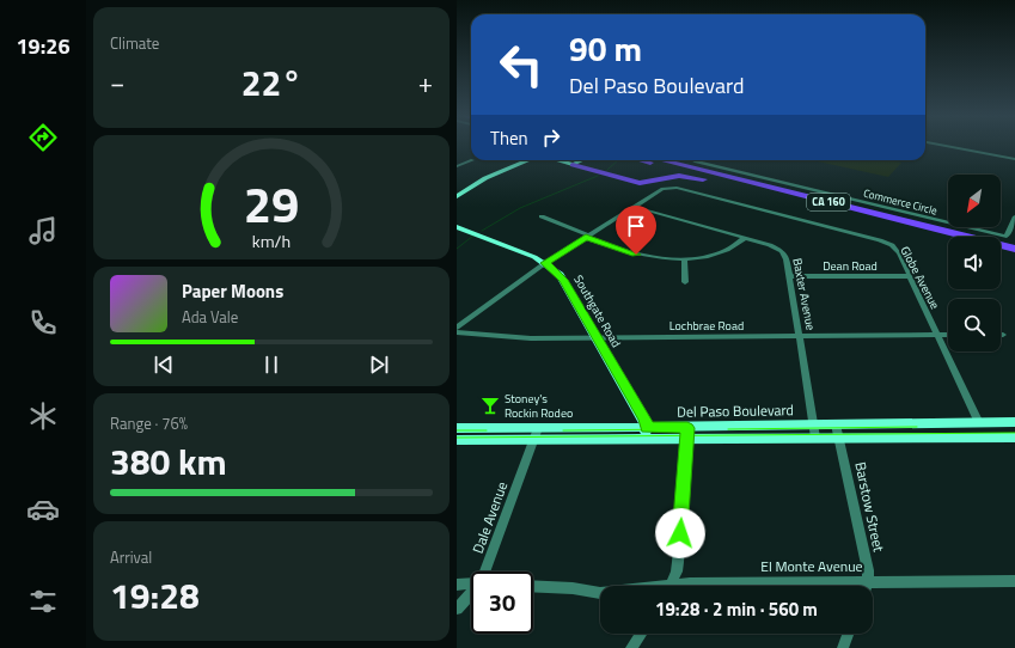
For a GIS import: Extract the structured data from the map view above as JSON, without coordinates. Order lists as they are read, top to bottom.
{
  "streets": {
    "highway": ["CA 160"],
    "street": [
      "Commerce Circle",
      "Dean Road",
      "Globe Avenue",
      "Baxter Avenue",
      "Southgate Road",
      "Lochbrae Road",
      "Del Paso Boulevard",
      "Barstow Street",
      "Dale Avenue",
      "El Monte Avenue"
    ]
  },
  "crossings": [
    ["Dean Road", "Globe Avenue"],
    ["Dean Road", "Baxter Avenue"],
    ["Globe Avenue", "Baxter Avenue"],
    ["Globe Avenue", "Lochbrae Road"],
    ["Globe Avenue", "Del Paso Boulevard"],
    ["Baxter Avenue", "Lochbrae Road"],
    ["Baxter Avenue", "Del Paso Boulevard"],
    ["Southgate Road", "Lochbrae Road"],
    ["Southgate Road", "Del Paso Boulevard"],
    ["Del Paso Boulevard", "Barstow Street"],
    ["Del Paso Boulevard", "Dale Avenue"],
    ["Barstow Street", "El Monte Avenue"]
  ],
  "places": {
    "bar": ["Stoney's Rockin Rodeo"]
  },
  "north": "bottom left",
  "page": {
    "tabs": "19:26",
    "tile": [
      "Climate",
      ["Range · 76%", "380 km"],
      ["Arrival", "19:28"]
    ],
    "turn": ["90 m", "Del Paso Boulevard"],
    "heat": ["−", "22°", "+"],
    "then": "Then",
    "song": ["Paper Moons", "Ada Vale"],
    "limit": "30",
    "trip": "19:28 · 2 min · 560 m",
    "gauge": ["29", "km/h"]
  }
}
